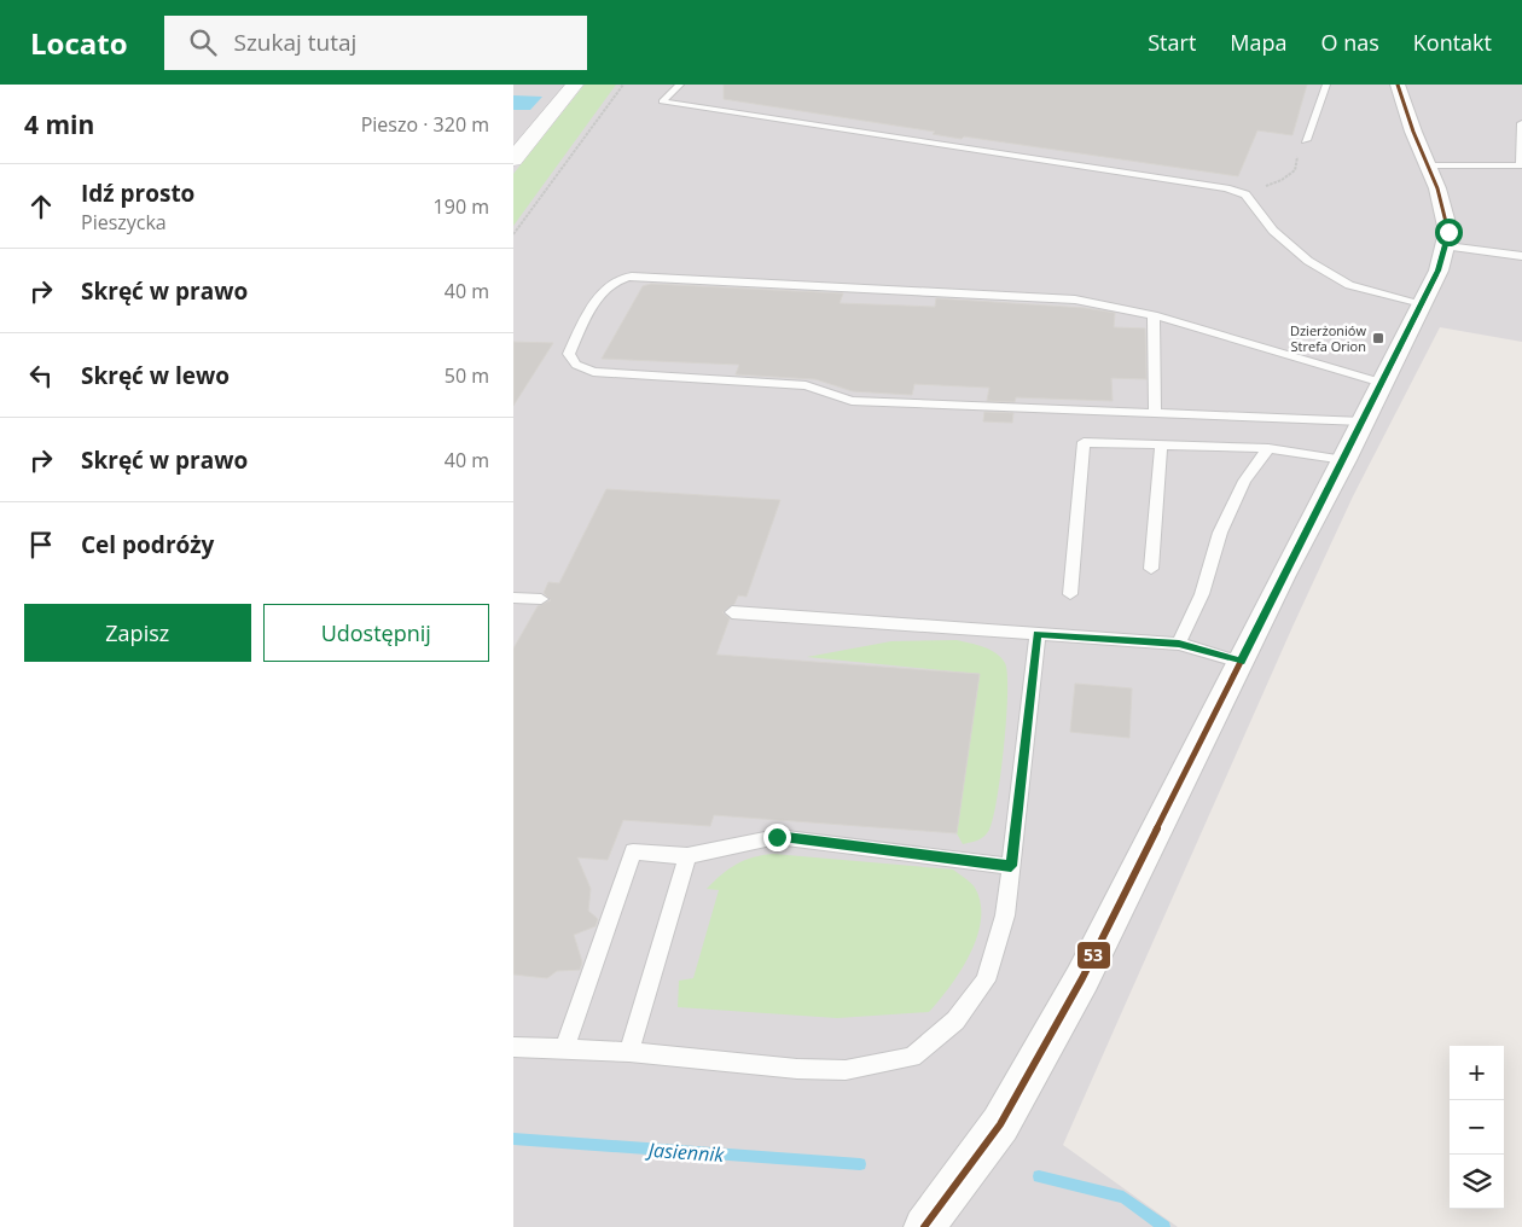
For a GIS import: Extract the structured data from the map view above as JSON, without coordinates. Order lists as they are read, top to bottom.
{
  "water": ["Jasiennik"],
  "places": {
    "transit": ["Dzierżoniów Strefa Orion"]
  },
  "lines": ["transit line 53"],
  "page": {
    "header": "Locato",
    "search": "Szukaj tutaj",
    "nav": [
      "Start",
      "Mapa",
      "O nas",
      "Kontakt"
    ],
    "heading": ["4 min", "Pieszo · 320 m"],
    "list": [
      ["Idź prosto", "Pieszycka", "190 m"],
      ["Skręć w prawo", "40 m"],
      ["Skręć w lewo", "50 m"],
      ["Skręć w prawo", "40 m"],
      "Cel podróży"
    ],
    "buttons": ["Zapisz", "Udostępnij"],
    "map_buttons": ["+", "−"]
  }
}
